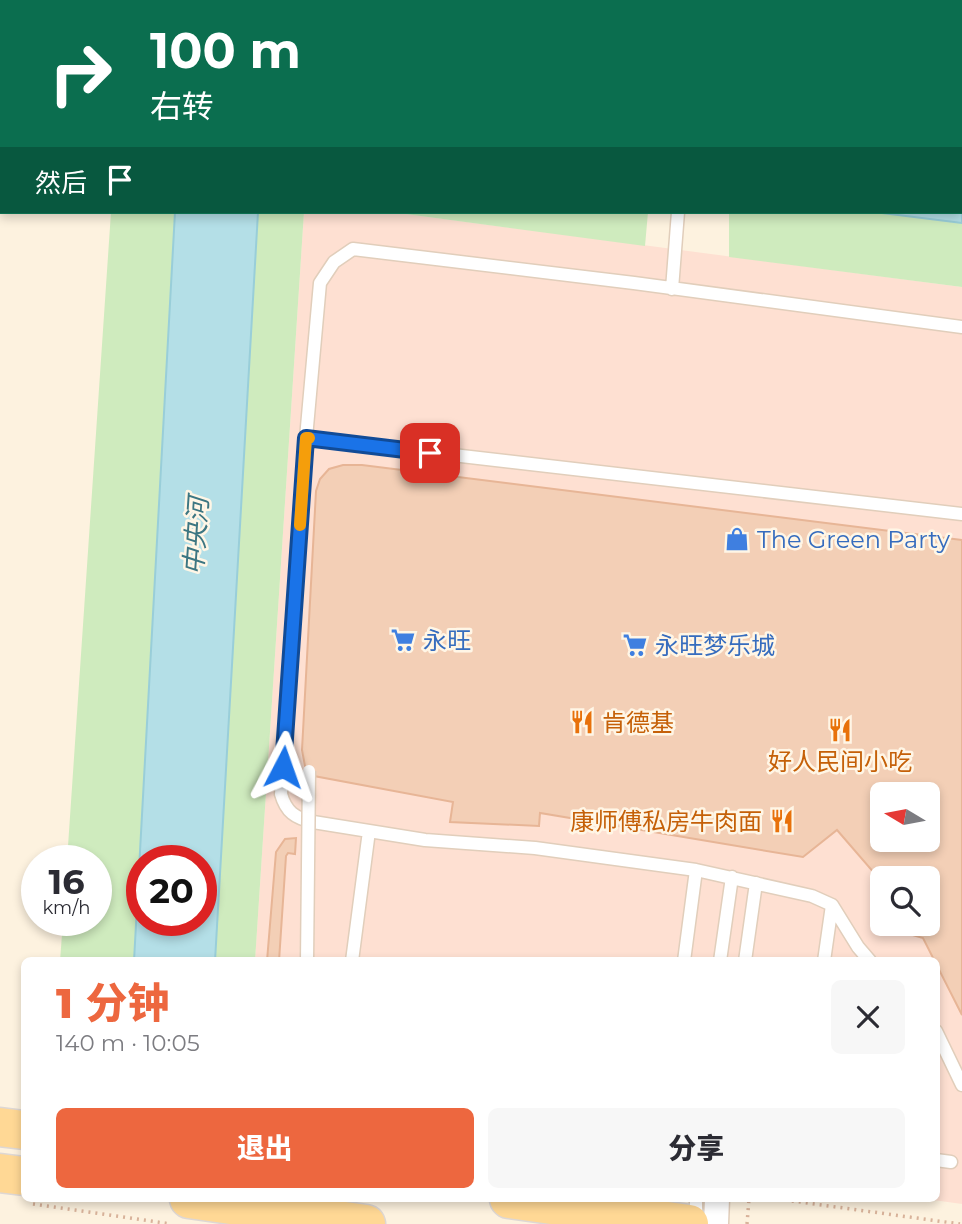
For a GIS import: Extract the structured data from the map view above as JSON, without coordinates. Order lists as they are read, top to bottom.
{
  "water": ["中央河"],
  "places": {
    "shop": ["The Green Party"],
    "supermarket": ["永旺", "永旺梦乐城"],
    "restaurant": ["肯德基", "好人民间小吃", "康师傅私房牛肉面"]
  },
  "north": "left",
  "page": {
    "turn": ["100 m", "右转"],
    "then": "然后",
    "speed": "16 km/h",
    "limit": "20",
    "heading": ["1 分钟", "140 m · 10:05"],
    "buttons": ["退出", "分享"]
  }
}
